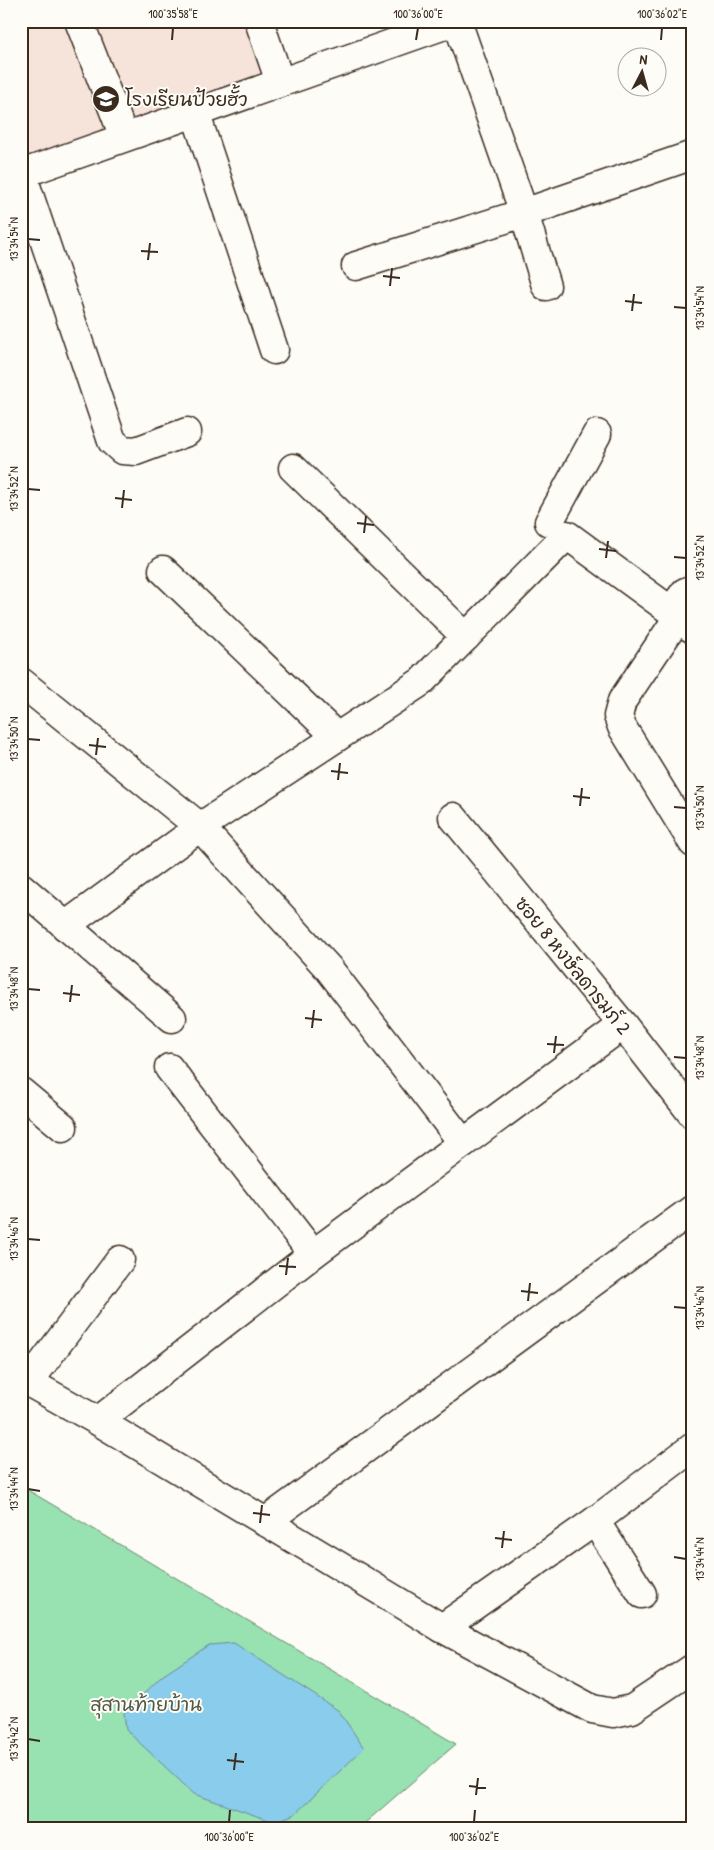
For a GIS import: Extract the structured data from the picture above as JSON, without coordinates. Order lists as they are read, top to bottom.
{
  "streets": {
    "street": ["ซอย 8 หงษ์ลดารมภ์ 2"]
  },
  "parks": ["สุสานท้ายบ้าน"],
  "places": {
    "school or university": ["โรงเรียนป้วยฮั้ว"]
  },
  "north": "top",
  "coordinates": [
    "100°35'58\"E",
    "100°36'00\"E",
    "100°36'02\"E",
    "13°34'54\"N",
    "13°34'52\"N",
    "13°34'50\"N",
    "13°34'48\"N",
    "13°34'46\"N",
    "13°34'44\"N",
    "13°34'42\"N"
  ]
}
